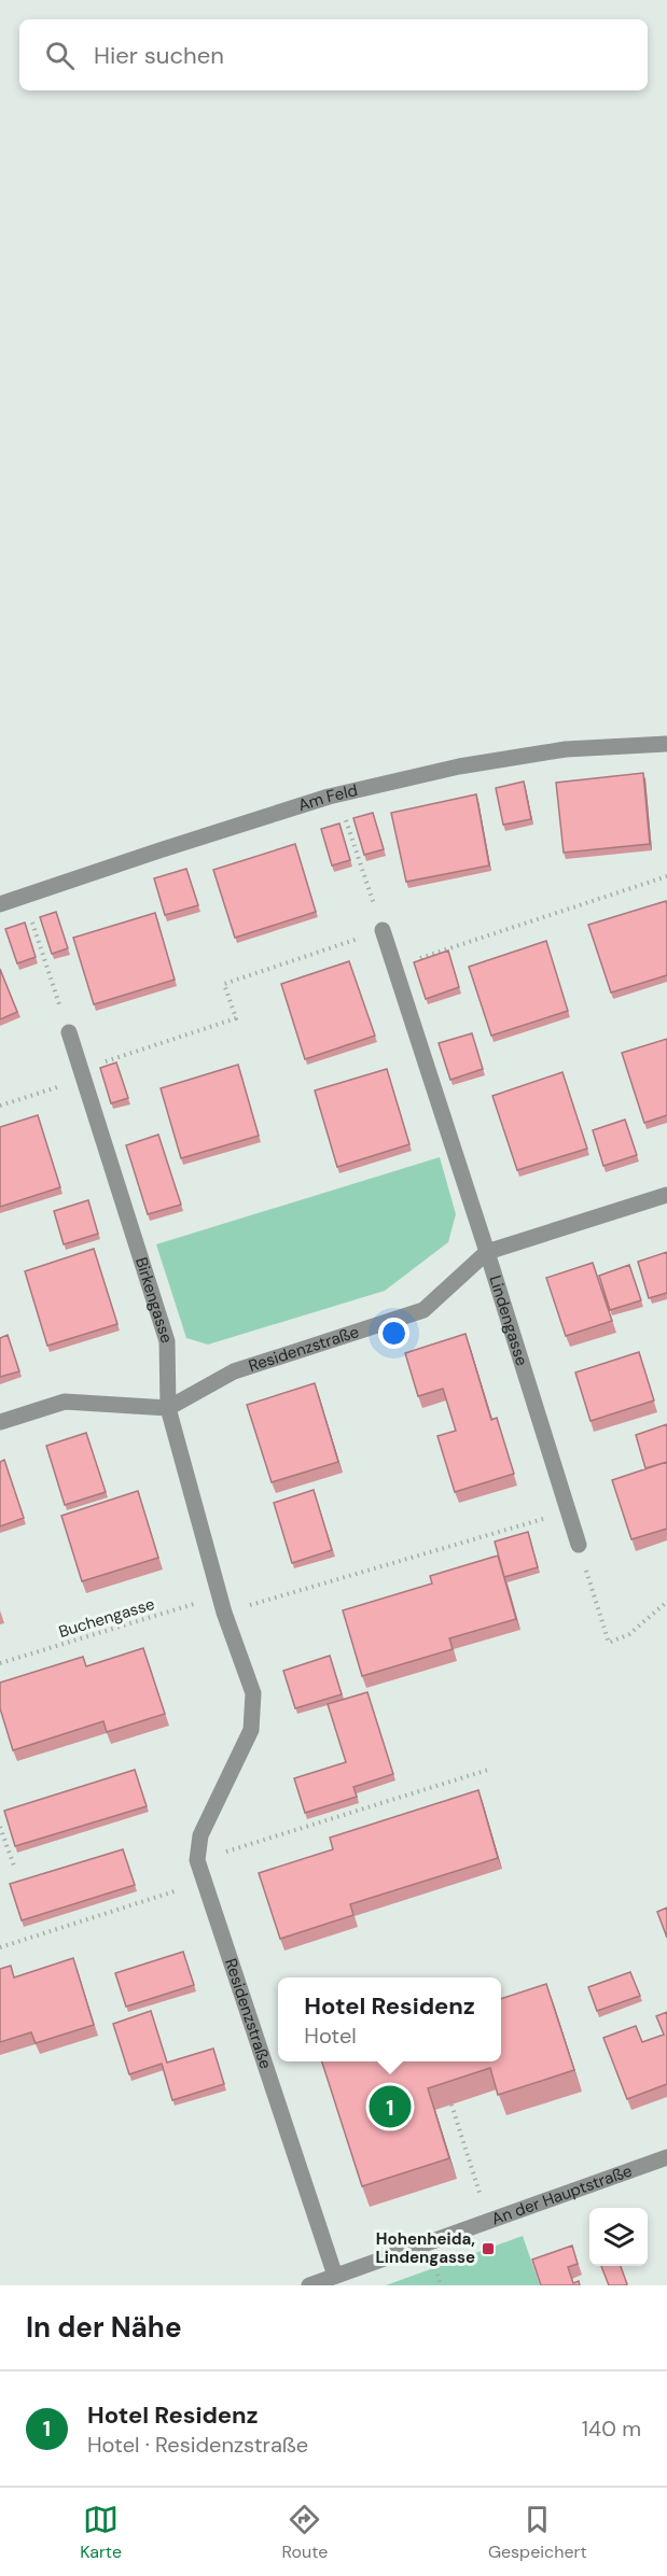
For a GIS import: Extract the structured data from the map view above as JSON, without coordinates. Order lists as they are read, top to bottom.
{
  "streets": {
    "street": [
      "Am Feld",
      "Birkengasse",
      "Lindengasse",
      "Residenzstraße",
      "An der Hauptstraße"
    ],
    "path": ["Buchengasse"]
  },
  "crossings": [
    ["Birkengasse", "Residenzstraße"],
    ["Lindengasse", "Residenzstraße"],
    ["Residenzstraße", "Buchengasse"],
    ["Residenzstraße", "An der Hauptstraße"]
  ],
  "places": {
    "transit": ["Hohenheida, Lindengasse"]
  },
  "page": {
    "search": "Hier suchen",
    "popup": ["Hotel Residenz", "Hotel"],
    "pins": "1",
    "heading": "In der Nähe",
    "list": [
      {
        "mark": "1",
        "name": "Hotel Residenz",
        "note": "Hotel · Residenzstraße",
        "value": "140 m"
      }
    ],
    "nav": ["Karte", "Route", "Gespeichert"]
  }
}
